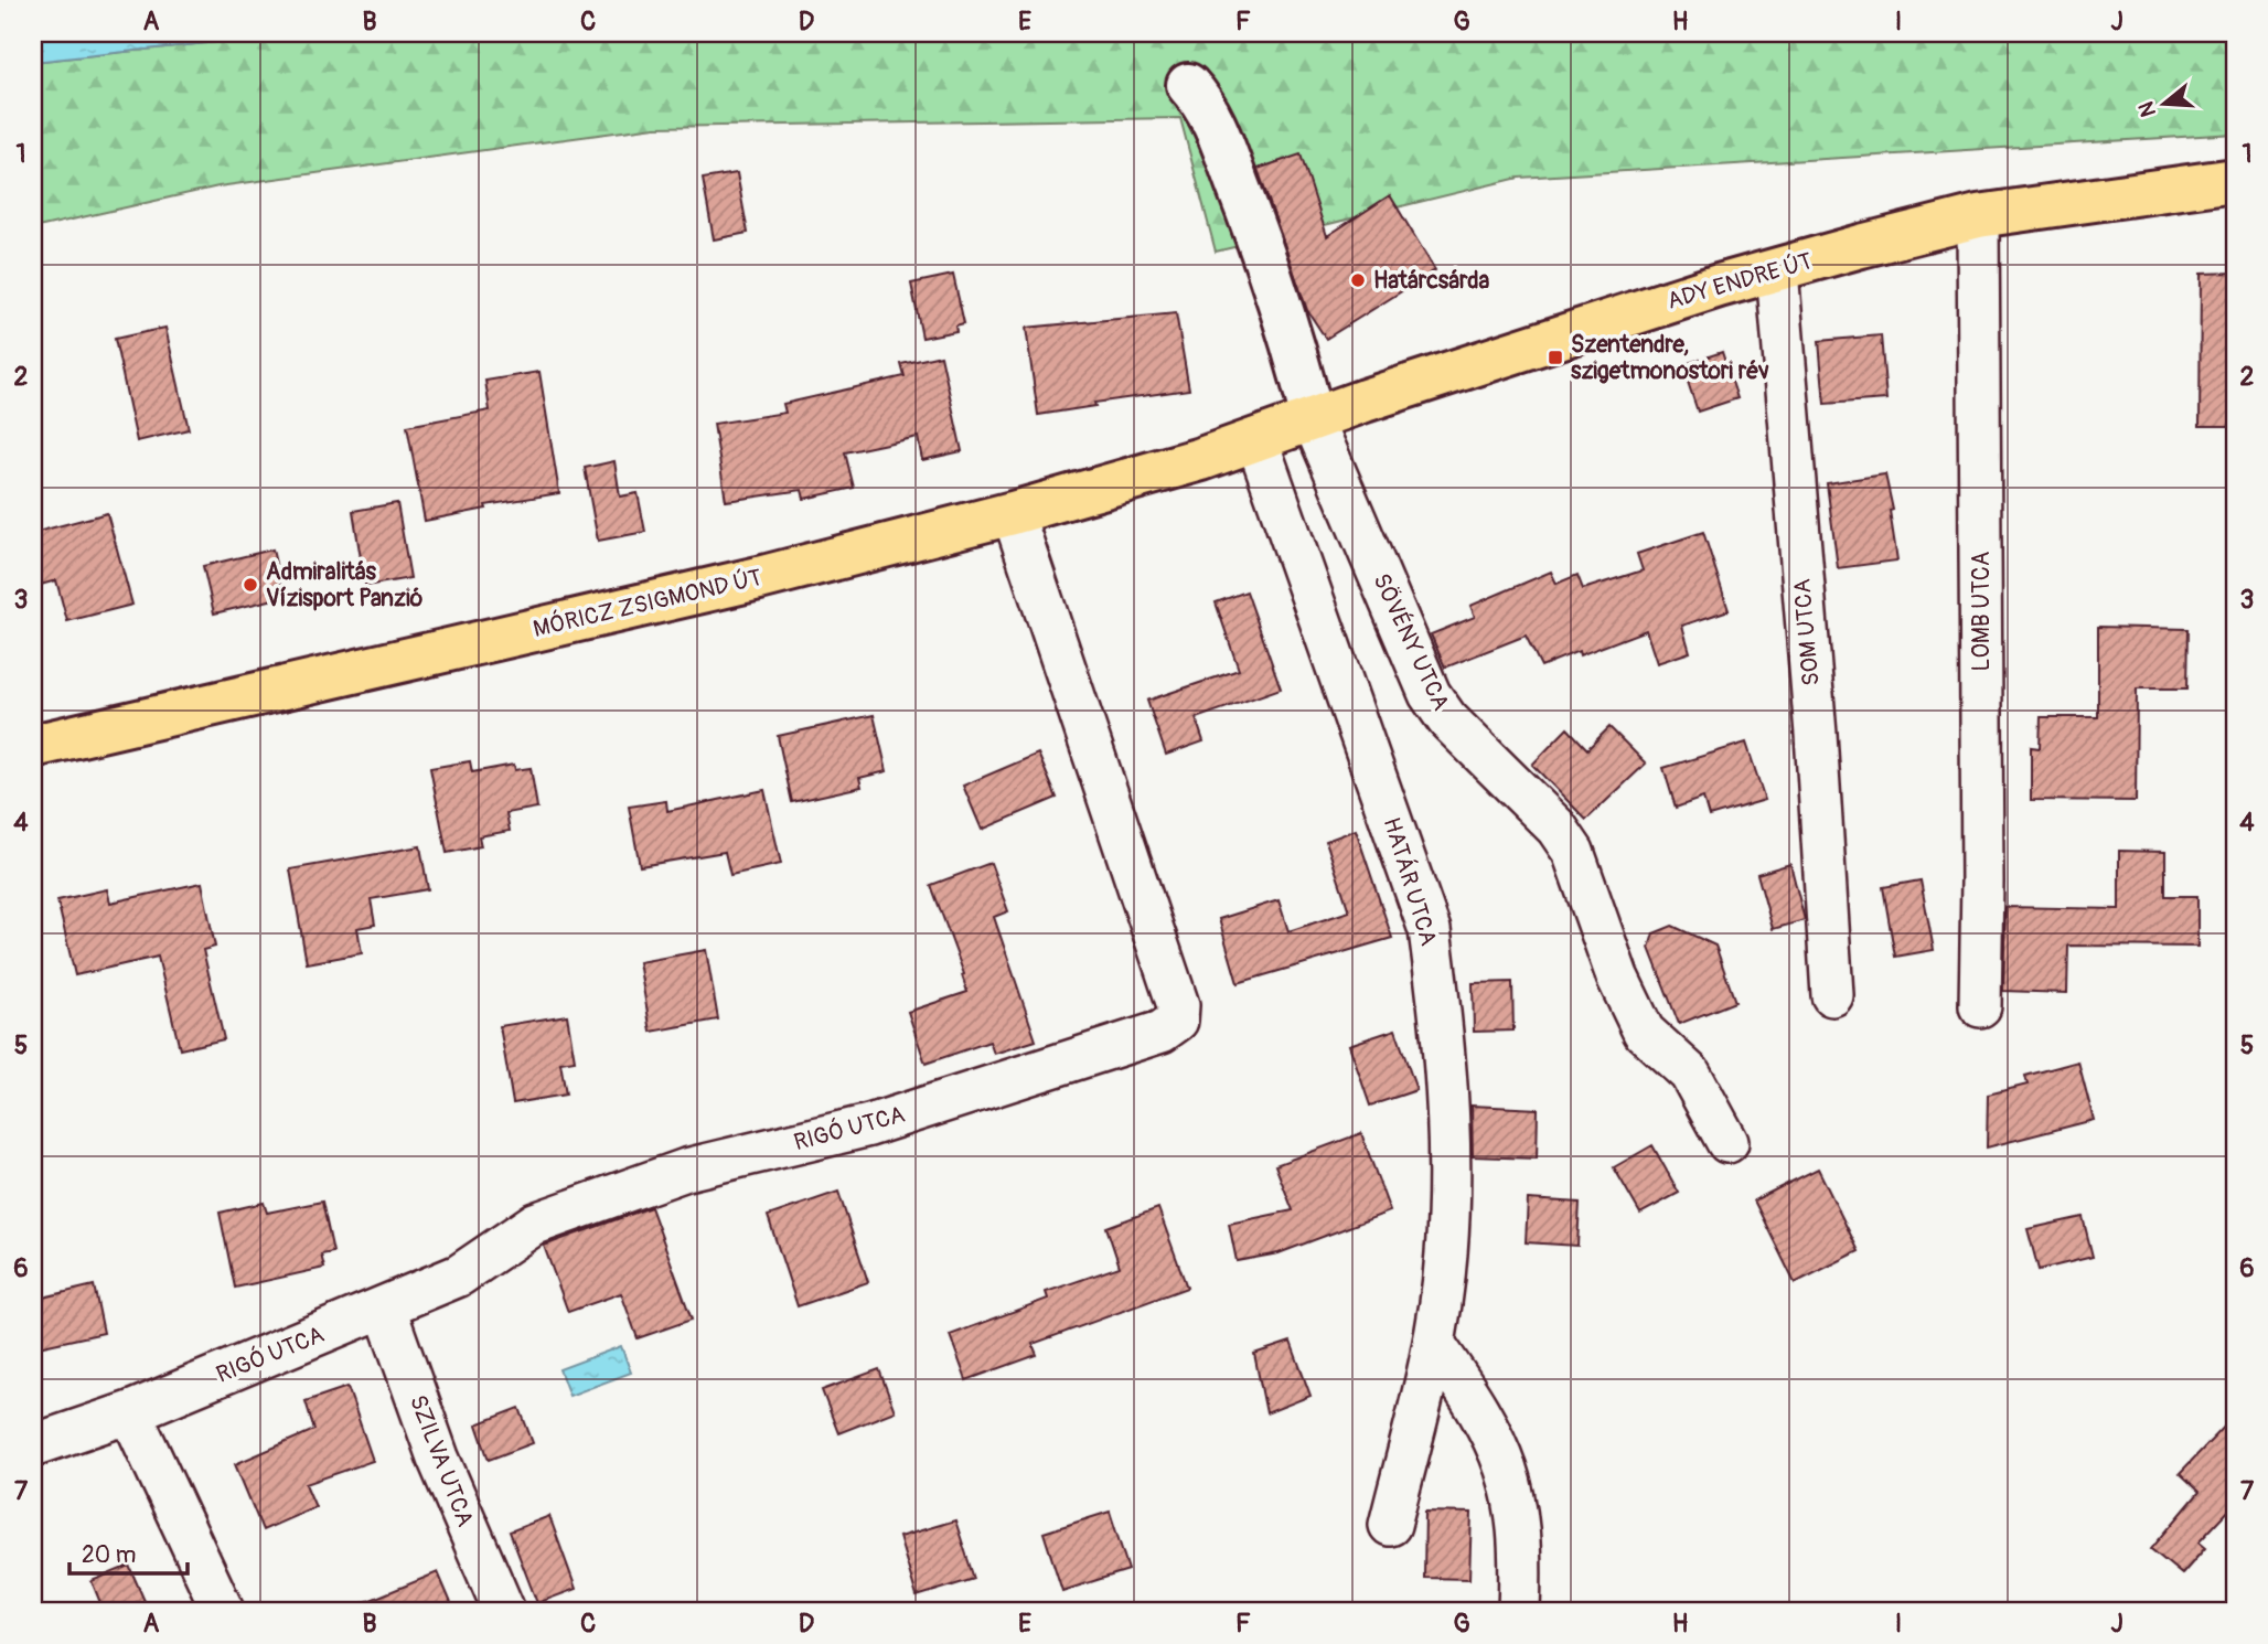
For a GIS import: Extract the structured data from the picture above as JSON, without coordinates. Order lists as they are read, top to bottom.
{
  "streets": {
    "main road": ["ADY ENDRE ÚT", "MÓRICZ ZSIGMOND ÚT"],
    "street": [
      "LOMB UTCA",
      "SOM UTCA",
      "SÖVÉNY UTCA",
      "HATÁR UTCA",
      "RIGÓ UTCA",
      "SZILVA UTCA"
    ]
  },
  "crossings": [
    ["ADY ENDRE ÚT", "MÓRICZ ZSIGMOND ÚT"],
    ["ADY ENDRE ÚT", "LOMB UTCA"],
    ["ADY ENDRE ÚT", "SOM UTCA"],
    ["ADY ENDRE ÚT", "SÖVÉNY UTCA"],
    ["ADY ENDRE ÚT", "HATÁR UTCA"],
    ["MÓRICZ ZSIGMOND ÚT", "HATÁR UTCA"],
    ["MÓRICZ ZSIGMOND ÚT", "RIGÓ UTCA"],
    ["RIGÓ UTCA", "SZILVA UTCA"]
  ],
  "places": {
    "other": ["Határcsárda", "Admiralitás Vízisport Panzió"],
    "transit": ["Szentendre, szigetmonostori rév"]
  },
  "scale_bar": "20 m",
  "north": "left",
  "grid": {
    "columns": [
      "A",
      "B",
      "C",
      "D",
      "E",
      "F",
      "G",
      "H",
      "I",
      "J"
    ],
    "rows": [
      "1",
      "2",
      "3",
      "4",
      "5",
      "6",
      "7"
    ]
  }
}
